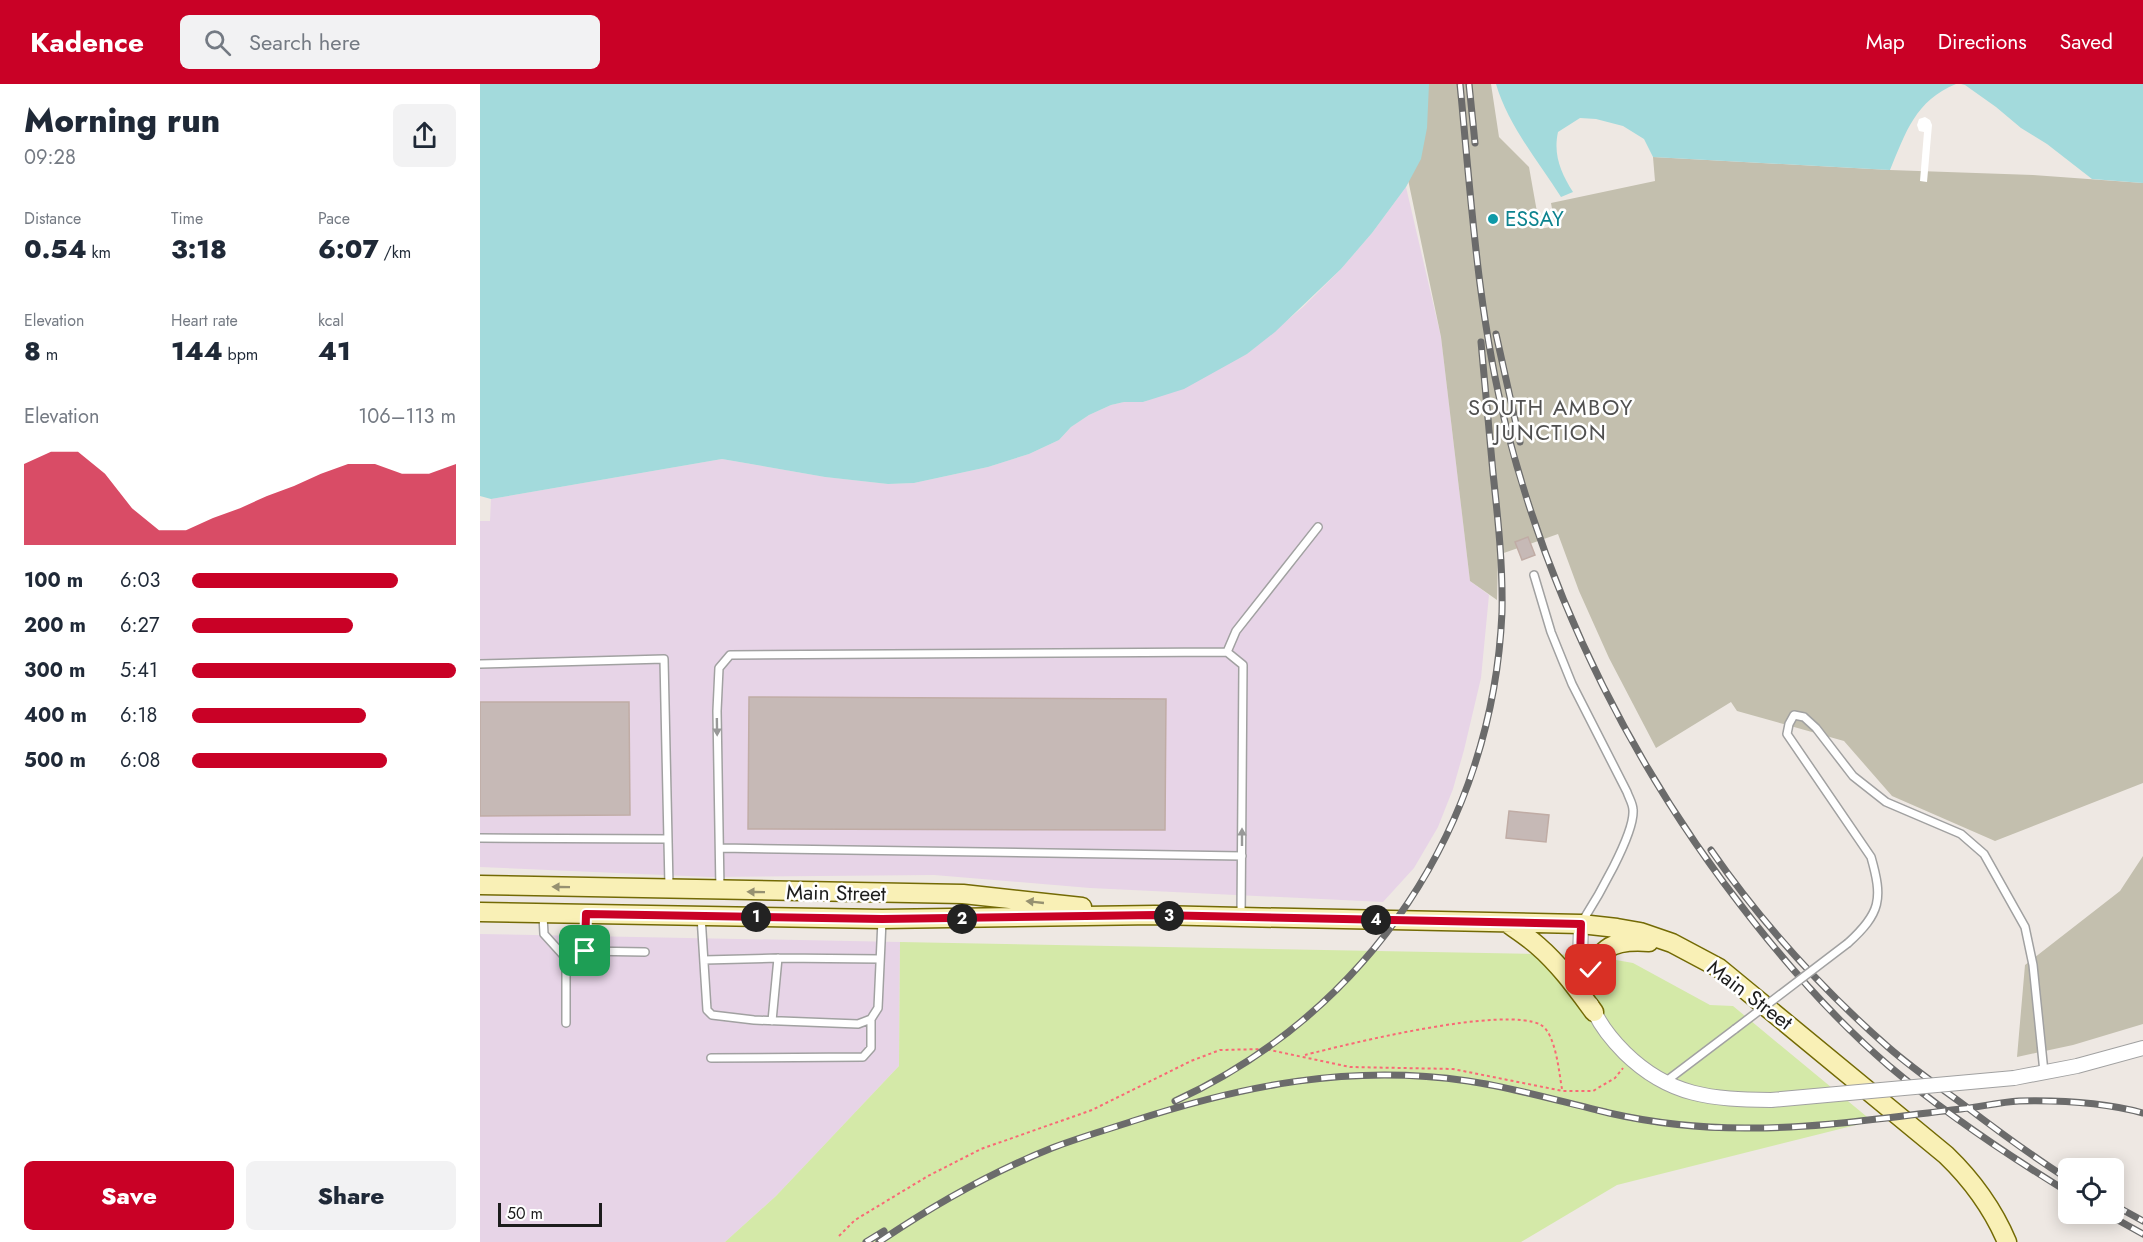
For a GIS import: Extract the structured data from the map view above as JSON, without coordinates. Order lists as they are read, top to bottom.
{
  "streets": {
    "main road": ["Main Street"]
  },
  "districts": ["SOUTH AMBOY JUNCTION"],
  "places": ["ESSAY"],
  "scale_bar": "50 m",
  "page": {
    "header": "Kadence",
    "search": "Search here",
    "nav": ["Map", "Directions", "Saved"],
    "heading": ["Morning run", "09:28"],
    "stats": [
      ["Distance", "0.54 km"],
      ["Time", "3:18"],
      ["Pace", "6:07 /km"],
      ["Elevation", "8 m"],
      ["Heart rate", "144 bpm"],
      ["kcal", "41"]
    ],
    "chart": ["Elevation", "106–113 m"],
    "list": [
      {
        "name": "100 m",
        "note": "6:03"
      },
      {
        "name": "200 m",
        "note": "6:27"
      },
      {
        "name": "300 m",
        "note": "5:41"
      },
      {
        "name": "400 m",
        "note": "6:18"
      },
      {
        "name": "500 m",
        "note": "6:08"
      }
    ],
    "pins": [
      "3",
      "1",
      "2",
      "4"
    ],
    "buttons": ["Save", "Share"],
    "scale": "50 m"
  }
}
